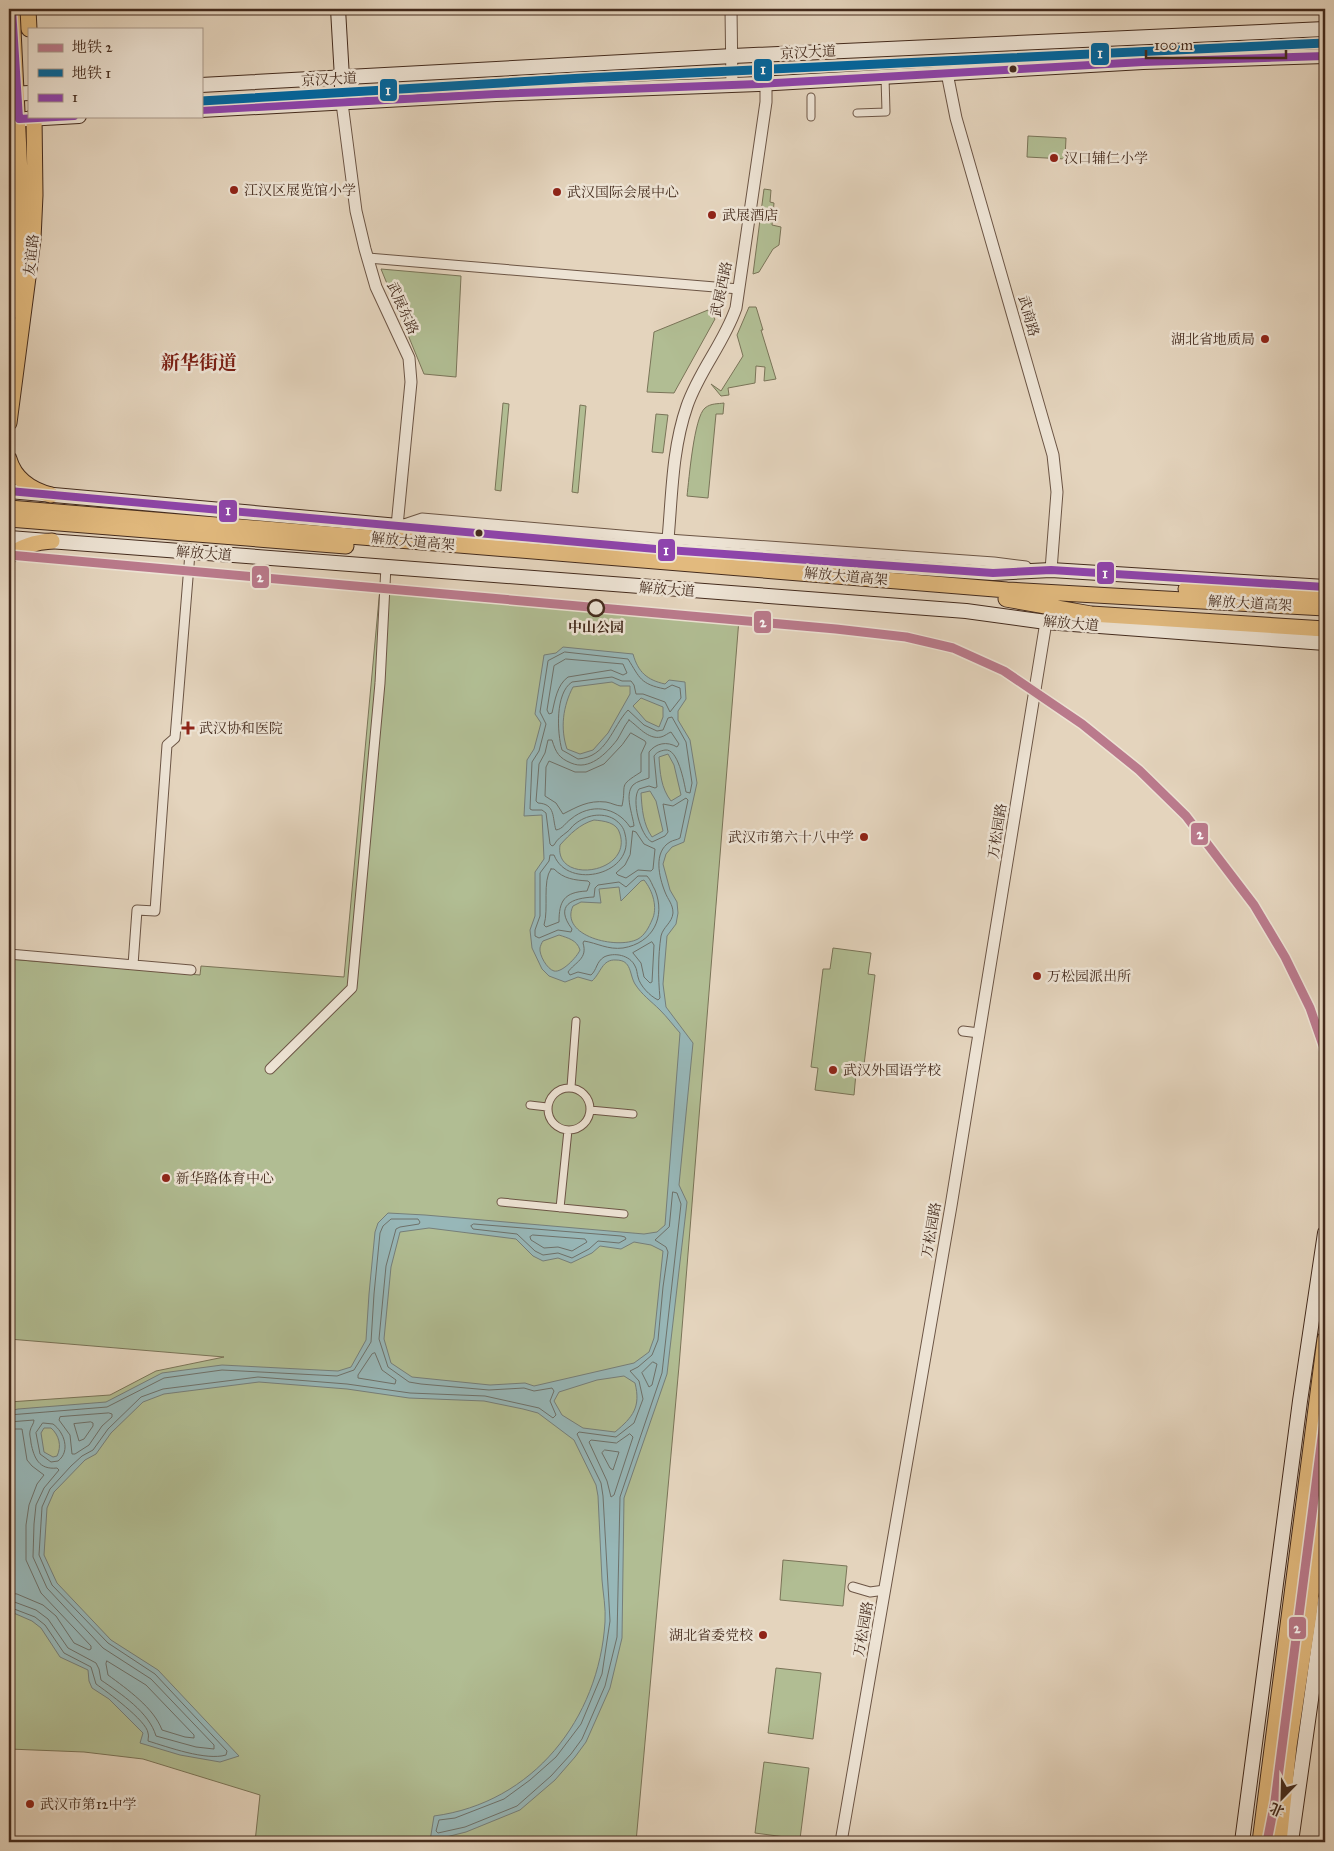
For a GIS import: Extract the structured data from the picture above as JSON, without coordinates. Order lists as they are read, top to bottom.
{
  "streets": {
    "main road": [
      "京汉大道",
      "友谊路",
      "解放大道高架",
      "解放大道"
    ],
    "street": [
      "武展西路",
      "武展东路",
      "武商路",
      "万松园路"
    ]
  },
  "crossings": [
    ["京汉大道", "武展西路"],
    ["京汉大道", "武展东路"],
    ["京汉大道", "武商路"],
    ["解放大道", "万松园路"]
  ],
  "districts": ["新华街道"],
  "places": {
    "other": [
      "汉口辅仁小学",
      "江汉区展览馆小学",
      "武汉国际会展中心",
      "武展酒店",
      "湖北省地质局",
      "中山公园",
      "武汉市第六十八中学",
      "万松园派出所",
      "武汉外国语学校",
      "新华路体育中心",
      "湖北省委党校",
      "武汉市第12中学"
    ],
    "health": ["武汉协和医院"]
  },
  "lines": ["transit line 1", "metro line 1", "metro line 2"],
  "legend": ["地铁 2", "地铁 1", "1"],
  "scale_bar": "100 m",
  "north": "bottom left"
}
